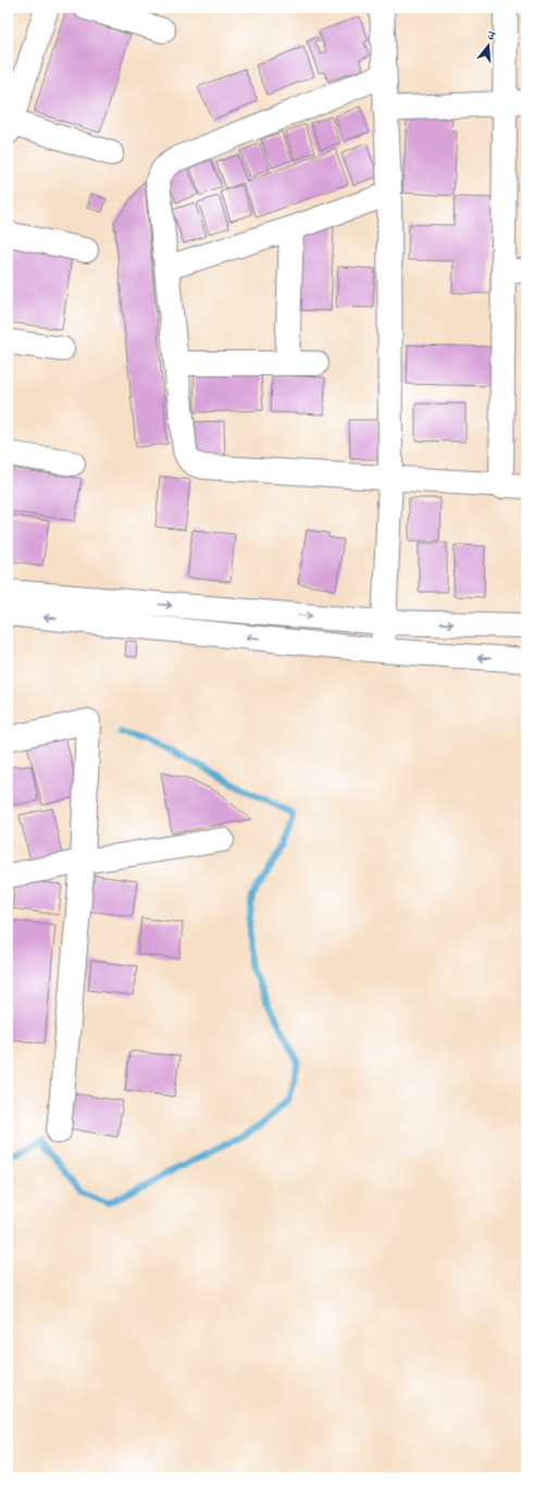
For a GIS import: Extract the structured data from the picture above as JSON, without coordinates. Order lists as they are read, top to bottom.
{
  "north": "top"
}
